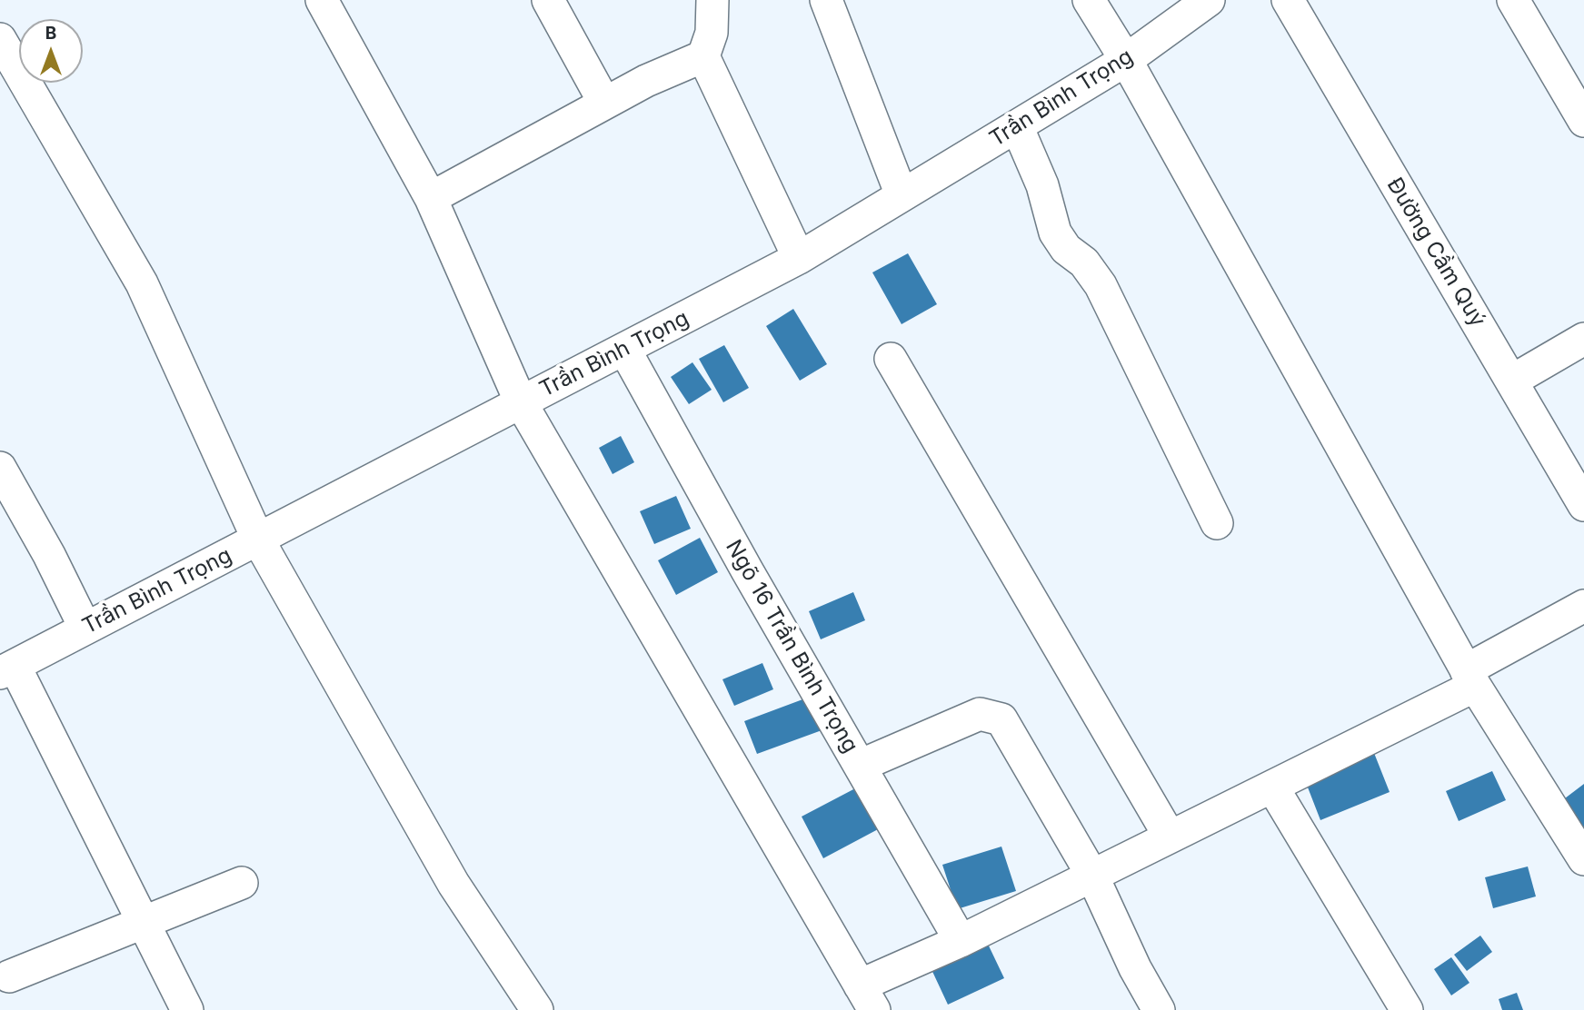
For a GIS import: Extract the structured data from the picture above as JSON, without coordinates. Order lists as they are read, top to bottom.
{
  "streets": {
    "street": ["Trần Bình Trọng", "Đường Cầm Quý", "Ngõ 16 Trần Bình Trọng"]
  },
  "crossings": [
    ["Trần Bình Trọng", "Ngõ 16 Trần Bình Trọng"]
  ],
  "north": "top"
}
